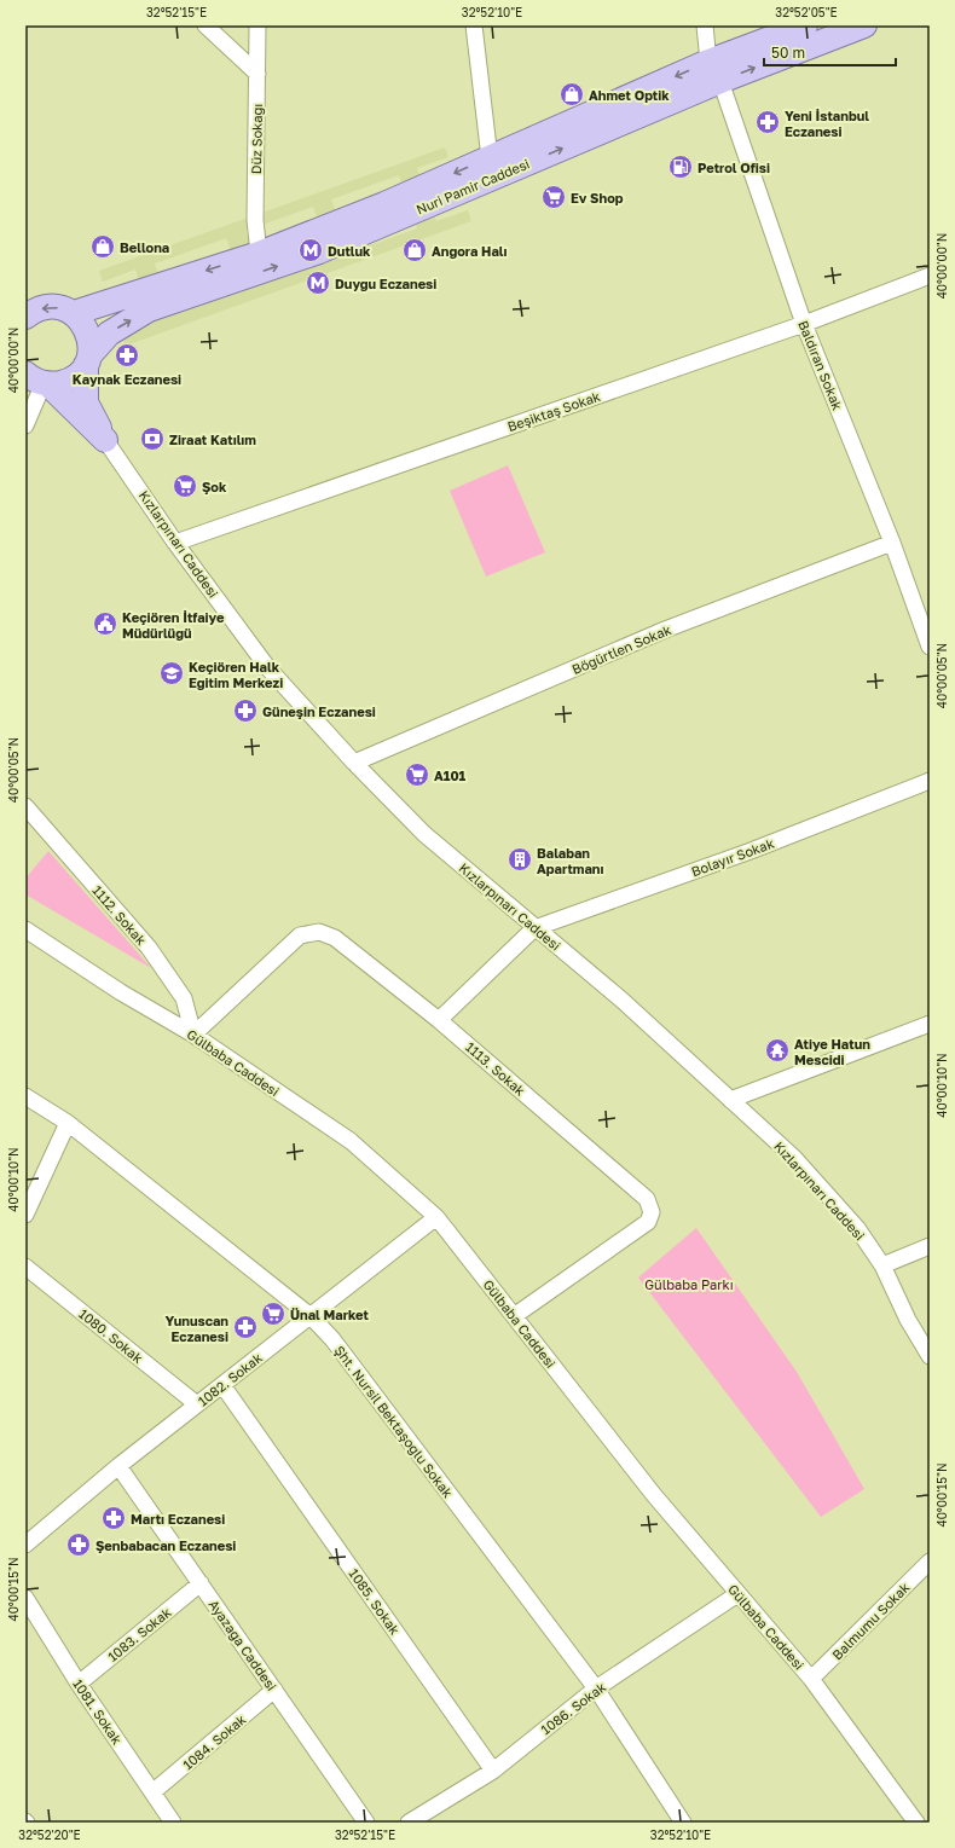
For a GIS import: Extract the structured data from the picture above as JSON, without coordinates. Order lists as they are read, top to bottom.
{
  "streets": {
    "main road": ["Nuri Pamir Caddesi"],
    "street": [
      "Düz Sokağı",
      "Baldıran Sokak",
      "Beşiktaş Sokak",
      "Kızlarpınarı Caddesi",
      "Böğürtlen Sokak",
      "Bolayır Sokak",
      "1112. Sokak",
      "Gülbaba Caddesi",
      "1113. Sokak",
      "1080. Sokak",
      "1082. Sokak",
      "Şht. Nursil Bektaşoğlu Sokak",
      "1085. Sokak",
      "Balmumu Sokak",
      "1083. Sokak",
      "Ayazağa Caddesi",
      "1086. Sokak",
      "1081. Sokak",
      "1084. Sokak"
    ]
  },
  "crossings": [
    ["Düz Sokağı", "Nuri Pamir Caddesi"],
    ["Nuri Pamir Caddesi", "Baldıran Sokak"],
    ["Baldıran Sokak", "Beşiktaş Sokak"],
    ["Baldıran Sokak", "Böğürtlen Sokak"],
    ["Beşiktaş Sokak", "Kızlarpınarı Caddesi"],
    ["Kızlarpınarı Caddesi", "Böğürtlen Sokak"],
    ["Kızlarpınarı Caddesi", "Bolayır Sokak"],
    ["1112. Sokak", "Gülbaba Caddesi"],
    ["1112. Sokak", "1113. Sokak"],
    ["Gülbaba Caddesi", "1113. Sokak"],
    ["Gülbaba Caddesi", "1082. Sokak"],
    ["Gülbaba Caddesi", "Balmumu Sokak"],
    ["Gülbaba Caddesi", "1086. Sokak"],
    ["1080. Sokak", "1082. Sokak"],
    ["1082. Sokak", "Şht. Nursil Bektaşoğlu Sokak"],
    ["1082. Sokak", "1085. Sokak"],
    ["1082. Sokak", "Ayazağa Caddesi"],
    ["Şht. Nursil Bektaşoğlu Sokak", "1086. Sokak"],
    ["1085. Sokak", "1086. Sokak"],
    ["1083. Sokak", "Ayazağa Caddesi"],
    ["1083. Sokak", "1081. Sokak"],
    ["Ayazağa Caddesi", "1084. Sokak"],
    ["1081. Sokak", "1084. Sokak"]
  ],
  "parks": ["Gülbaba Parkı"],
  "places": {
    "shop": ["Ahmet Optik", "Bellona", "Angora Halı"],
    "pharmacy": [
      "Yeni İstanbul Eczanesi",
      "Kaynak Eczanesi",
      "Güneşin Eczanesi",
      "Yunuscan Eczanesi",
      "Martı Eczanesi",
      "Şenbabacan Eczanesi"
    ],
    "fuel station": ["Petrol Ofisi"],
    "supermarket": [
      "Ev Shop",
      "Şok",
      "A101",
      "Ünal Market"
    ],
    "metro station": ["Dutluk", "Duygu Eczanesi"],
    "bank": ["Ziraat Katılım"],
    "public building": ["Keçiören İtfaiye Müdürlüğü"],
    "school or university": ["Keçiören Halk Eğitim Merkezi"],
    "building": ["Balaban Apartmanı"],
    "temple": ["Atiye Hatun Mescidi"]
  },
  "scale_bar": "50 m",
  "coordinates": [
    "32°52'15\"E",
    "32°52'10\"E",
    "32°52'05\"E",
    "40°00'00\"N",
    "40°00'05\"N",
    "40°00'10\"N",
    "40°00'15\"N",
    "32°52'20\"E"
  ]
}
